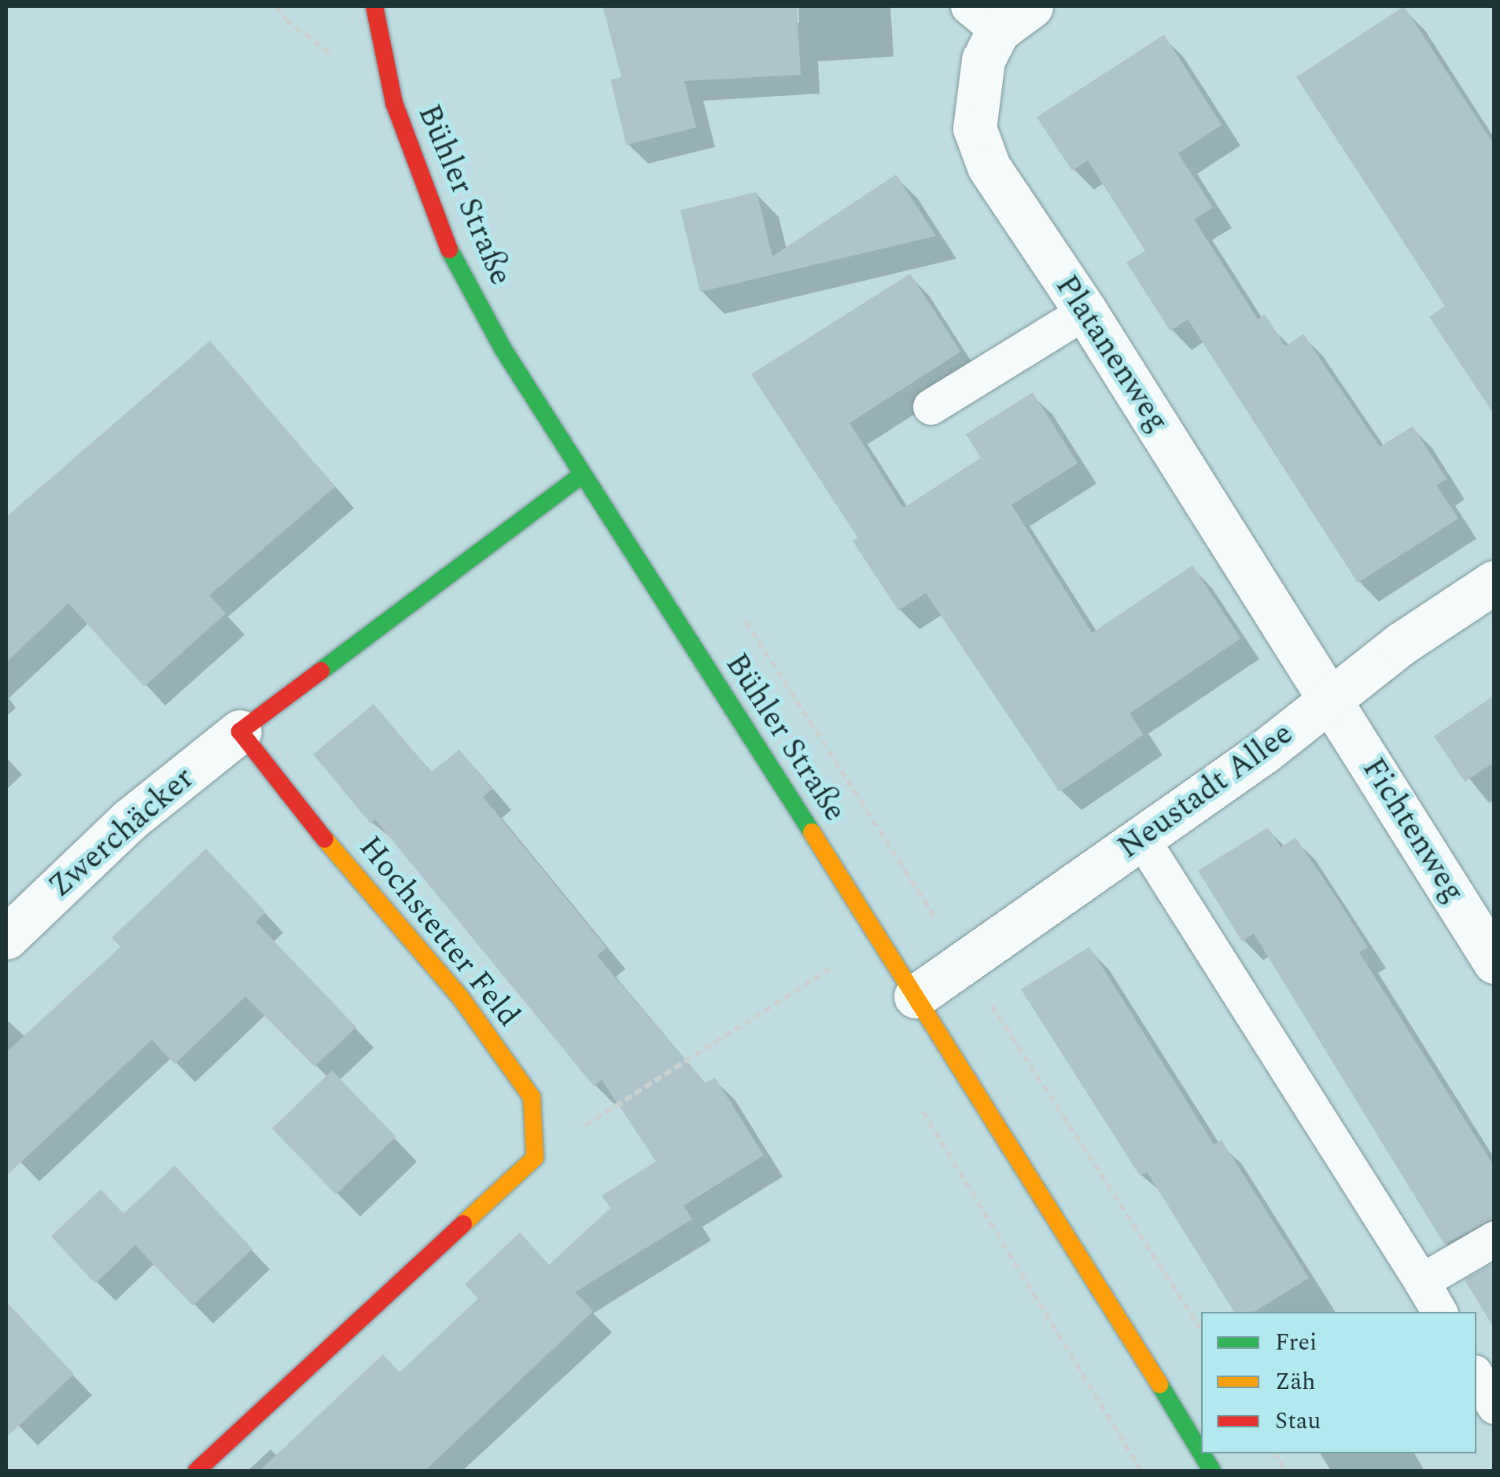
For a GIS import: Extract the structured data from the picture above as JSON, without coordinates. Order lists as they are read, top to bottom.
{
  "streets": {
    "street": [
      "Bühler Straße",
      "Platanenweg",
      "Neustadt Allee",
      "Fichtenweg",
      "Zwerchäcker",
      "Hochstetter Feld"
    ]
  },
  "crossings": [
    ["Bühler Straße", "Neustadt Allee"],
    ["Platanenweg", "Neustadt Allee"],
    ["Platanenweg", "Fichtenweg"],
    ["Neustadt Allee", "Fichtenweg"],
    ["Zwerchäcker", "Hochstetter Feld"]
  ],
  "legend": ["Frei", "Zäh", "Stau"]
}
